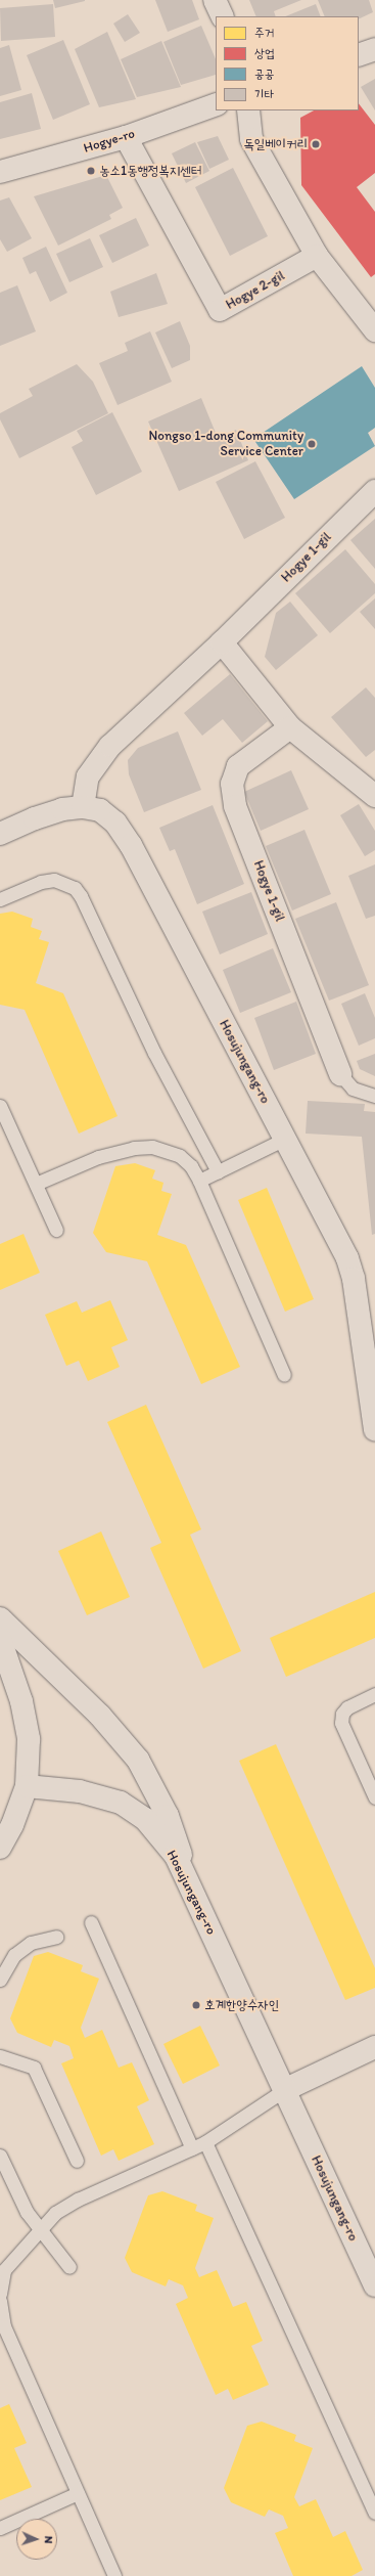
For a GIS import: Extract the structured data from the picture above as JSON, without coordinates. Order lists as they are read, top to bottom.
{
  "streets": {
    "street": [
      "Hogye-ro",
      "Hogye 2-gil",
      "Hogye 1-gil",
      "Hosujungang-ro"
    ]
  },
  "crossings": [
    ["Hogye-ro", "Hogye 2-gil"],
    ["Hogye 1-gil", "Hosujungang-ro"]
  ],
  "places": [
    "독일베이커리",
    "농소1동행정복지센터",
    "Nongso 1-dong Community Service Center",
    "호계한양수자인"
  ],
  "legend": [
    "주거",
    "상업",
    "공공",
    "기타"
  ],
  "north": "right"
}
